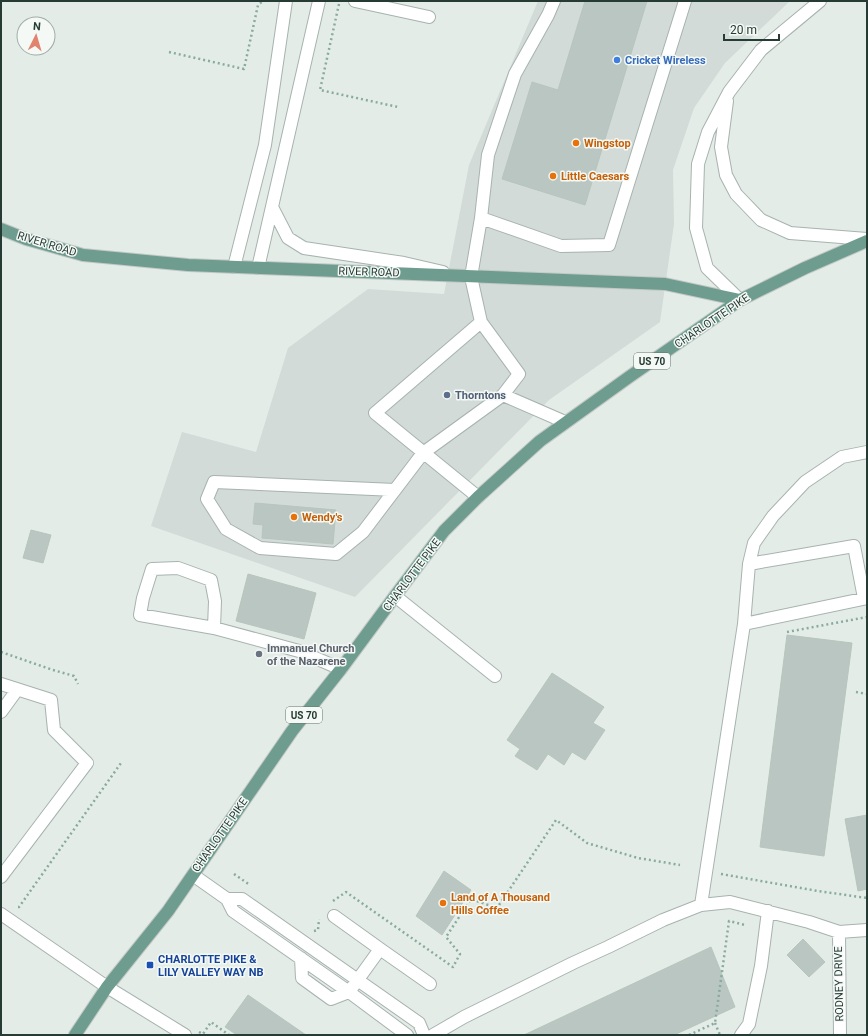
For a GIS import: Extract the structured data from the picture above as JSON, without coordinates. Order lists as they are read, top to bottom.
{
  "streets": {
    "main road": ["RIVER ROAD", "CHARLOTTE PIKE", "US 70"],
    "street": ["RODNEY DRIVE"]
  },
  "crossings": [
    ["RIVER ROAD", "CHARLOTTE PIKE"]
  ],
  "places": {
    "other": [
      "Cricket Wireless",
      "Wingstop",
      "Little Caesars",
      "Thorntons",
      "Wendy's",
      "Immanuel Church of the Nazarene",
      "Land of A Thousand Hills Coffee"
    ],
    "transit": ["CHARLOTTE PIKE & LILY VALLEY WAY NB"]
  },
  "scale_bar": "20 m",
  "north": "top"
}
